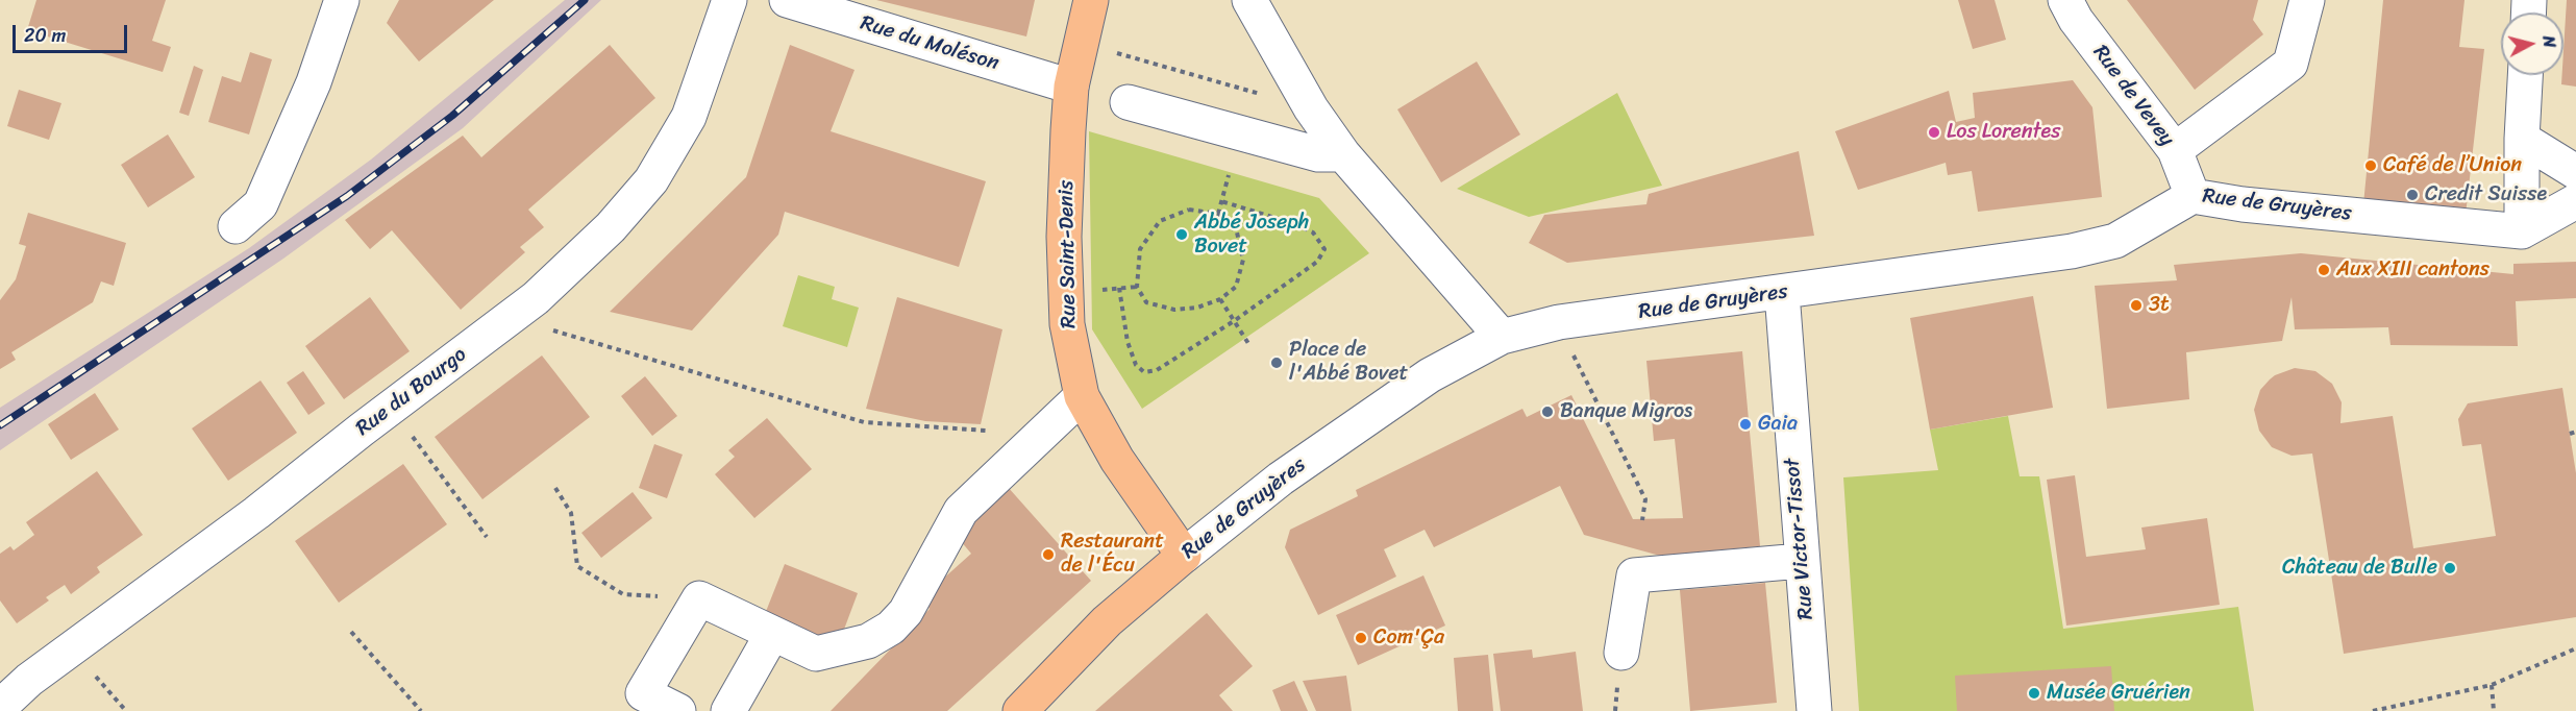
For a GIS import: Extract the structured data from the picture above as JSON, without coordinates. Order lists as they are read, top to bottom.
{
  "streets": {
    "main road": ["Rue de Gruyères", "Rue Saint-Denis"],
    "street": [
      "Rue du Moléson",
      "Rue de Vevey",
      "Rue du Bourgo",
      "Rue Victor-Tissot"
    ]
  },
  "crossings": [
    ["Rue du Moléson", "Rue Saint-Denis"],
    ["Rue de Vevey", "Rue de Gruyères"],
    ["Rue de Gruyères", "Rue Saint-Denis"],
    ["Rue de Gruyères", "Rue Victor-Tissot"]
  ],
  "places": [
    "Los Lorentes",
    "Café de l’Union",
    "Credit Suisse",
    "Abbé Joseph Bovet",
    "Aux XIII cantons",
    "3t",
    "Place de l'Abbé Bovet",
    "Banque Migros",
    "Gaia",
    "Restaurant de l'Écu",
    "Château de Bulle",
    "Com'Ça",
    "Musée Gruérien"
  ],
  "scale_bar": "20 m",
  "north": "right"
}
